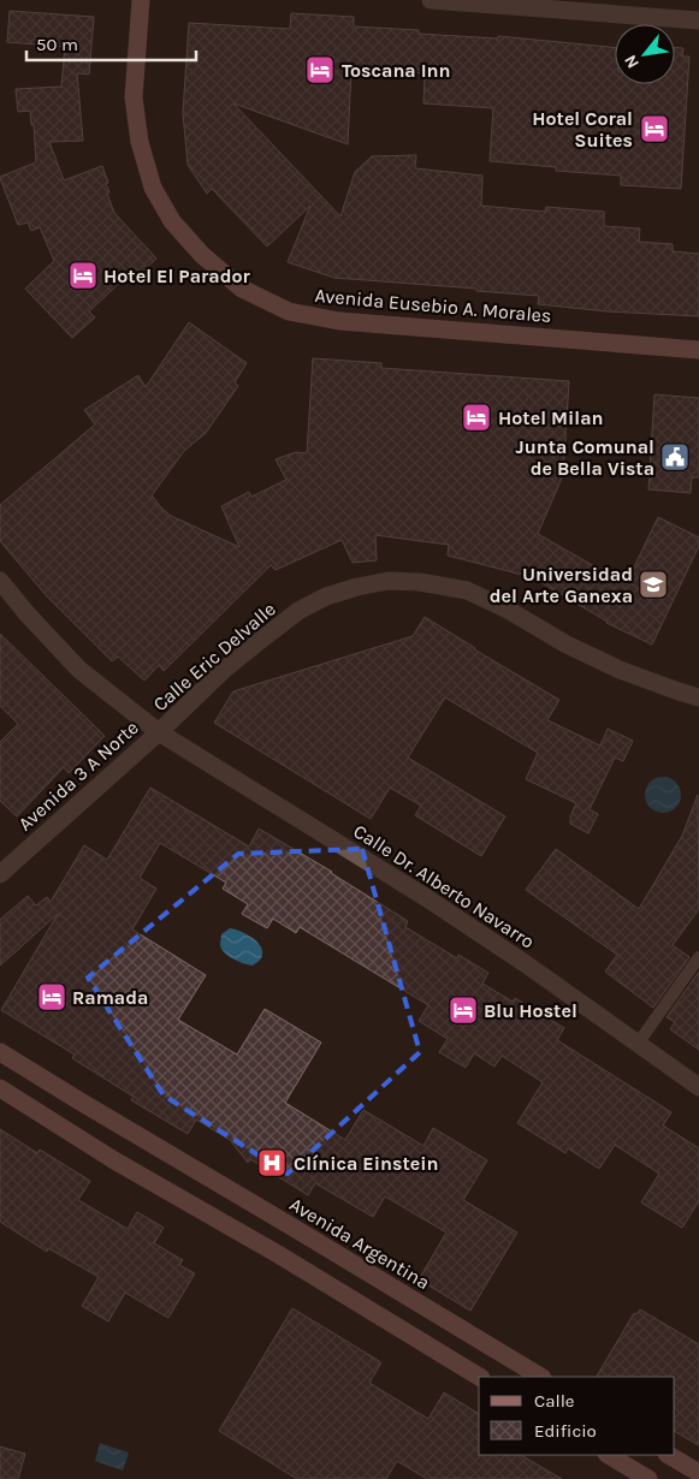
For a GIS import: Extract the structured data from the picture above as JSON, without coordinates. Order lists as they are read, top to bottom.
{
  "streets": {
    "street": [
      "Avenida Eusebio A. Morales",
      "Calle Eric Delvalle",
      "Avenida 3 A Norte",
      "Calle Dr. Alberto Navarro",
      "Avenida Argentina"
    ]
  },
  "crossings": [
    ["Calle Eric Delvalle", "Avenida 3 A Norte"],
    ["Calle Eric Delvalle", "Calle Dr. Alberto Navarro"],
    ["Avenida 3 A Norte", "Calle Dr. Alberto Navarro"]
  ],
  "places": {
    "hotel": [
      "Toscana Inn",
      "Hotel Coral Suites",
      "Hotel El Parador",
      "Hotel Milan",
      "Ramada",
      "Blu Hostel"
    ],
    "public building": ["Junta Comunal de Bella Vista"],
    "school or university": ["Universidad del Arte Ganexa"],
    "hospital": ["Clínica Einstein"]
  },
  "legend": ["Calle", "Edificio"],
  "scale_bar": "50 m",
  "north": "bottom left"
}
